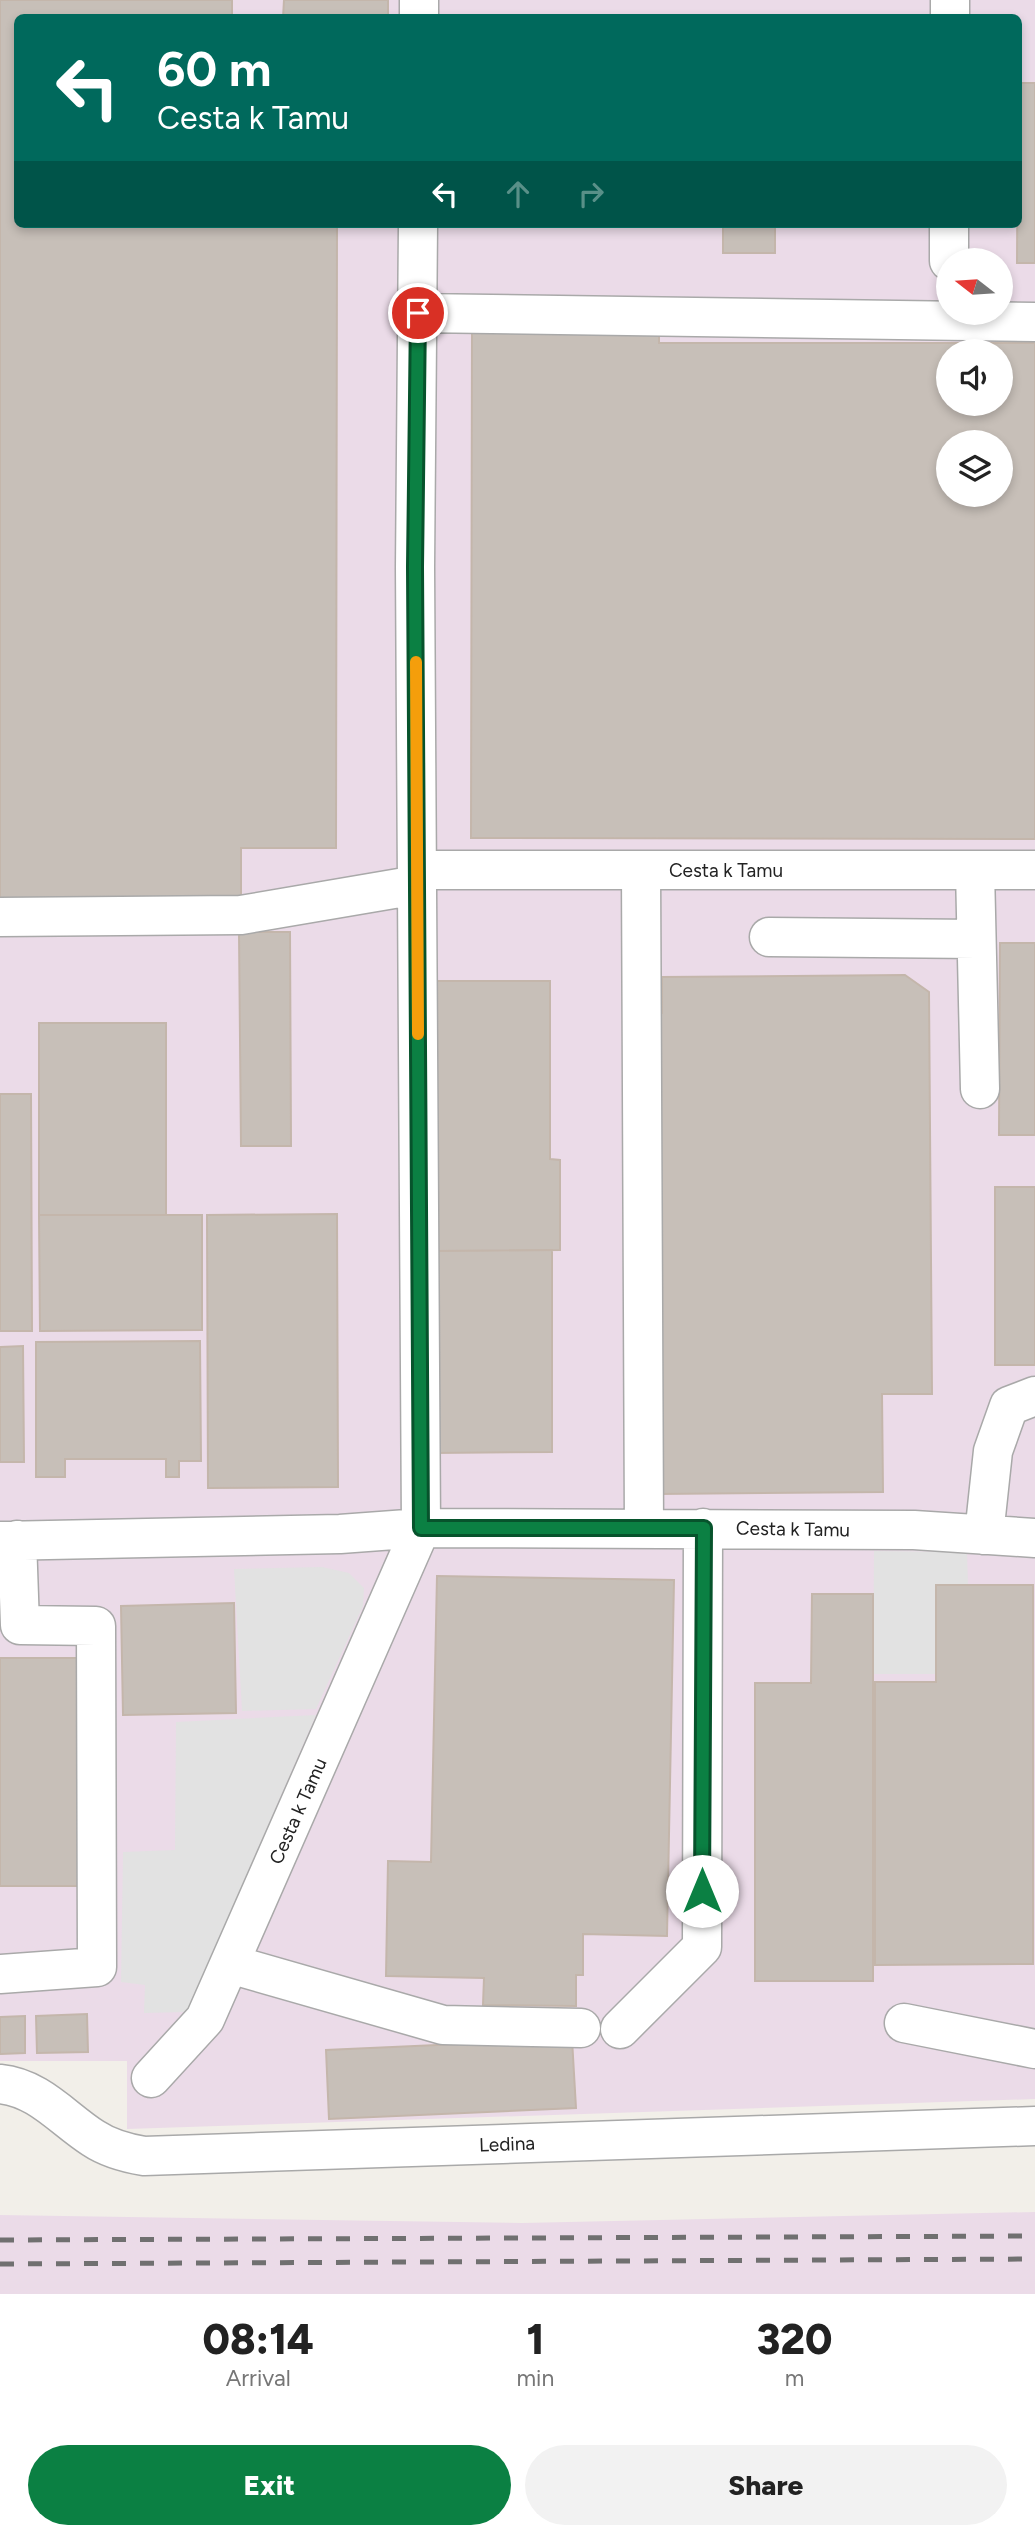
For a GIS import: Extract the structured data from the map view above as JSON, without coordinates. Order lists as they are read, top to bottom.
{
  "streets": {
    "street": ["Cesta k Tamu", "Ledina"]
  },
  "north": "left",
  "page": {
    "turn": ["60 m", "Cesta k Tamu"],
    "eta": [
      "08:14",
      "Arrival",
      "1",
      "min",
      "320",
      "m"
    ],
    "buttons": ["Exit", "Share"]
  }
}
